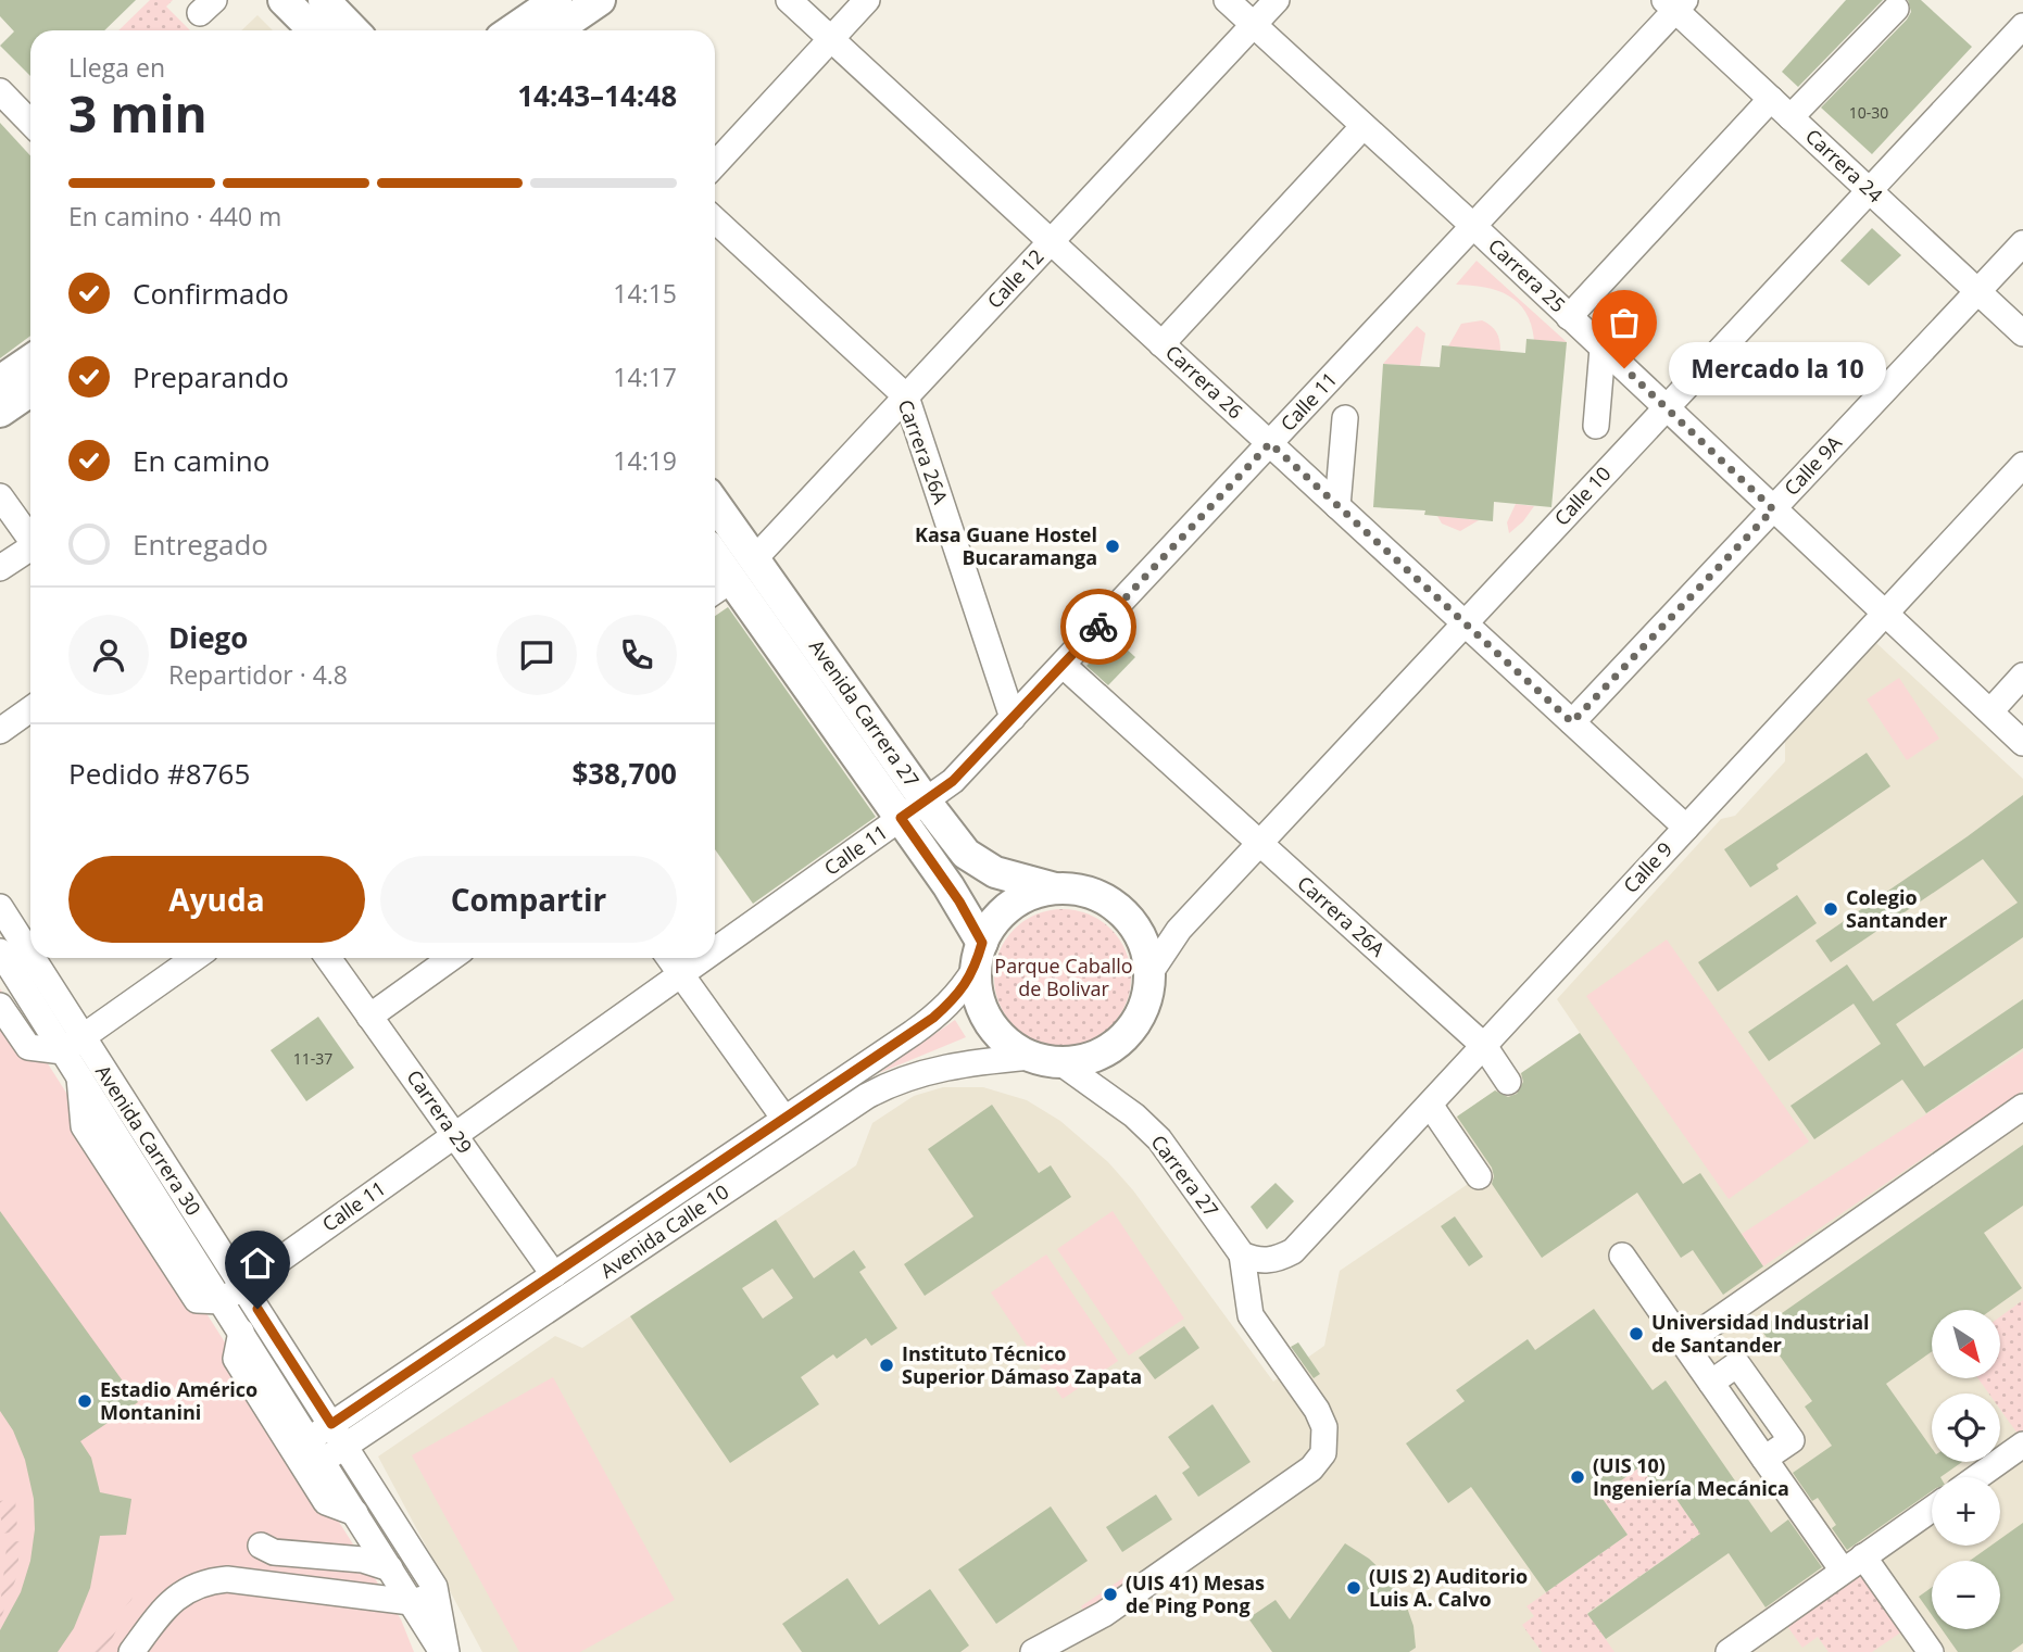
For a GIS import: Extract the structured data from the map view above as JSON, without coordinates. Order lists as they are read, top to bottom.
{
  "streets": {
    "main road": ["Avenida Carrera 27"],
    "street": [
      "Carrera 24",
      "Carrera 25",
      "Calle 12",
      "Carrera 26",
      "Calle 11",
      "Carrera 26A",
      "Calle 9A",
      "Calle 10",
      "Calle 9",
      "Carrera 29",
      "Avenida Carrera 30",
      "Carrera 27",
      "Avenida Calle 10"
    ]
  },
  "crossings": [
    ["Carrera 24", "Calle 11"],
    ["Carrera 24", "Calle 9A"],
    ["Carrera 24", "Calle 10"],
    ["Carrera 25", "Calle 12"],
    ["Carrera 25", "Calle 11"],
    ["Carrera 25", "Calle 9A"],
    ["Carrera 25", "Calle 10"],
    ["Carrera 25", "Calle 9"],
    ["Calle 12", "Carrera 26"],
    ["Calle 12", "Carrera 26A"],
    ["Calle 12", "Avenida Carrera 27"],
    ["Carrera 26", "Calle 11"],
    ["Carrera 26", "Calle 9A"],
    ["Carrera 26", "Calle 10"],
    ["Carrera 26", "Calle 9"],
    ["Calle 11", "Carrera 26A"],
    ["Calle 11", "Avenida Carrera 27"],
    ["Calle 11", "Carrera 29"],
    ["Calle 11", "Avenida Carrera 30"],
    ["Carrera 26A", "Calle 10"],
    ["Carrera 26A", "Calle 9"],
    ["Calle 10", "Avenida Carrera 27"],
    ["Calle 10", "Carrera 27"],
    ["Calle 10", "Avenida Calle 10"],
    ["Avenida Carrera 27", "Carrera 27"],
    ["Avenida Carrera 27", "Avenida Calle 10"],
    ["Calle 9", "Carrera 27"],
    ["Carrera 29", "Avenida Calle 10"],
    ["Avenida Carrera 30", "Avenida Calle 10"],
    ["Carrera 27", "Avenida Calle 10"]
  ],
  "parks": ["Parque Caballo de Bolivar"],
  "places": [
    "Mercado la 10",
    "Kasa Guane Hostel Bucaramanga",
    "Colegio Santander",
    "Universidad Industrial de Santander",
    "Instituto Técnico Superior Dámaso Zapata",
    "Estadio Américo Montanini",
    "(UIS 10) Ingeniería Mecánica",
    "(UIS 2) Auditorio Luis A. Calvo",
    "(UIS 41) Mesas de Ping Pong"
  ],
  "house_numbers": ["10-30", "11-37"],
  "north": "bottom right",
  "page": {
    "heading": ["3 min", "Llega en", "14:43–14:48"],
    "panel": [
      "Diego",
      "Repartidor · 4.8",
      "Pedido #8765",
      "$38,700"
    ],
    "bar": "En camino · 440 m",
    "list": [
      ["Confirmado", "14:15"],
      ["Preparando", "14:17"],
      ["En camino", "14:19"],
      "Entregado"
    ],
    "bubble": "Mercado la 10",
    "buttons": ["Ayuda", "Compartir"],
    "map_buttons": ["+", "−"]
  }
}
